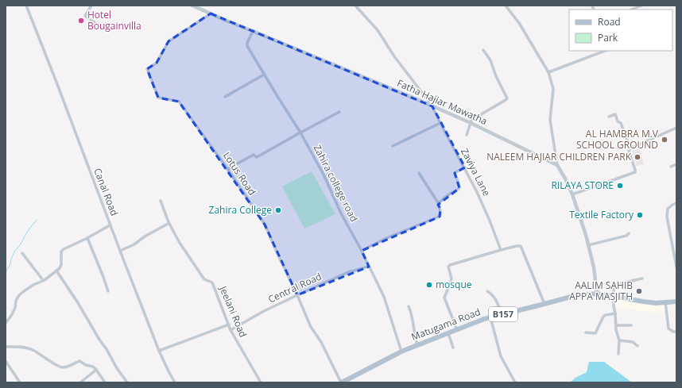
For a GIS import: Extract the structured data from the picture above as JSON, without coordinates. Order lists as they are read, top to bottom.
{
  "streets": {
    "main road": ["B157", "Matugama Road"],
    "street": [
      "Fatha Hajiar Mawatha",
      "Zaviya Lane",
      "Lotus Road",
      "Zahira college road",
      "Canal Road",
      "Central Road",
      "Jeelani Road"
    ]
  },
  "crossings": [
    ["Fatha Hajiar Mawatha", "Zaviya Lane"],
    ["Fatha Hajiar Mawatha", "Lotus Road"],
    ["Fatha Hajiar Mawatha", "Zahira college road"],
    ["Lotus Road", "Central Road"],
    ["Lotus Road", "Matugama Road"],
    ["Zahira college road", "Central Road"],
    ["Zahira college road", "Matugama Road"],
    ["Central Road", "Jeelani Road"]
  ],
  "places": [
    "Hotel Bougainvilla",
    "AL HAMBRA M.V SCHOOL GROUND",
    "NALEEM HAJIAR CHILDREN PARK",
    "RILAYA STORE",
    "Zahira College",
    "Textile Factory",
    "mosque",
    "AALIM SAHIB APPA MASJITH"
  ],
  "legend": ["Road", "Park"]
}
